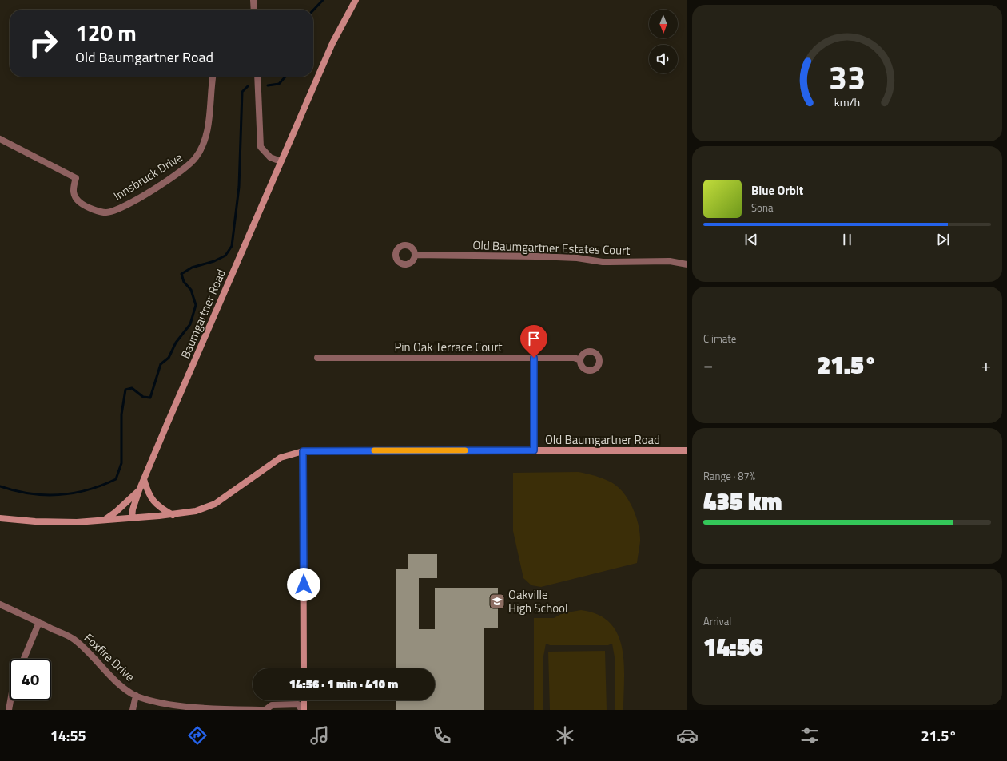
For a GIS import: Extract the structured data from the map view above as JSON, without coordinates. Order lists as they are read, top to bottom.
{
  "streets": {
    "street": [
      "Innsbruck Drive",
      "Old Baumgartner Estates Court",
      "Baumgartner Road",
      "Pin Oak Terrace Court",
      "Old Baumgartner Road",
      "Foxfire Drive"
    ]
  },
  "crossings": [
    ["Baumgartner Road", "Old Baumgartner Road"]
  ],
  "places": {
    "school or university": ["Oakville High School"]
  },
  "north": "bottom",
  "page": {
    "turn": ["120 m", "Old Baumgartner Road"],
    "song": ["Blue Orbit", "Sona"],
    "tile": [
      "Climate",
      ["Range · 87%", "435 km"],
      ["Arrival", "14:56"]
    ],
    "heat": ["−", "21.5°", "+"],
    "limit": "40",
    "trip": "14:56 · 1 min · 410 m",
    "tabs": ["14:55", "21.5°"],
    "gauge": ["33", "km/h"]
  }
}
